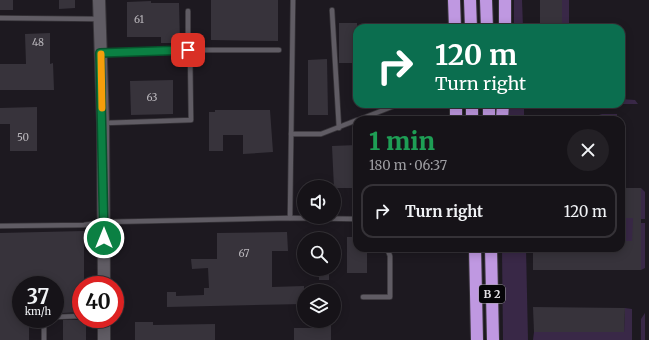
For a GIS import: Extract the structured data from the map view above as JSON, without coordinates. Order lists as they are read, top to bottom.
{
  "streets": {
    "highway": ["B 2"]
  },
  "house_numbers": [
    "61",
    "48",
    "63",
    "50",
    "67"
  ],
  "page": {
    "turn": ["120 m", "Turn right"],
    "heading": ["1 min", "180 m · 06:37"],
    "list": [
      {
        "name": "Turn right",
        "value": "120 m"
      }
    ],
    "speed": "37 km/h",
    "limit": "40"
  }
}
